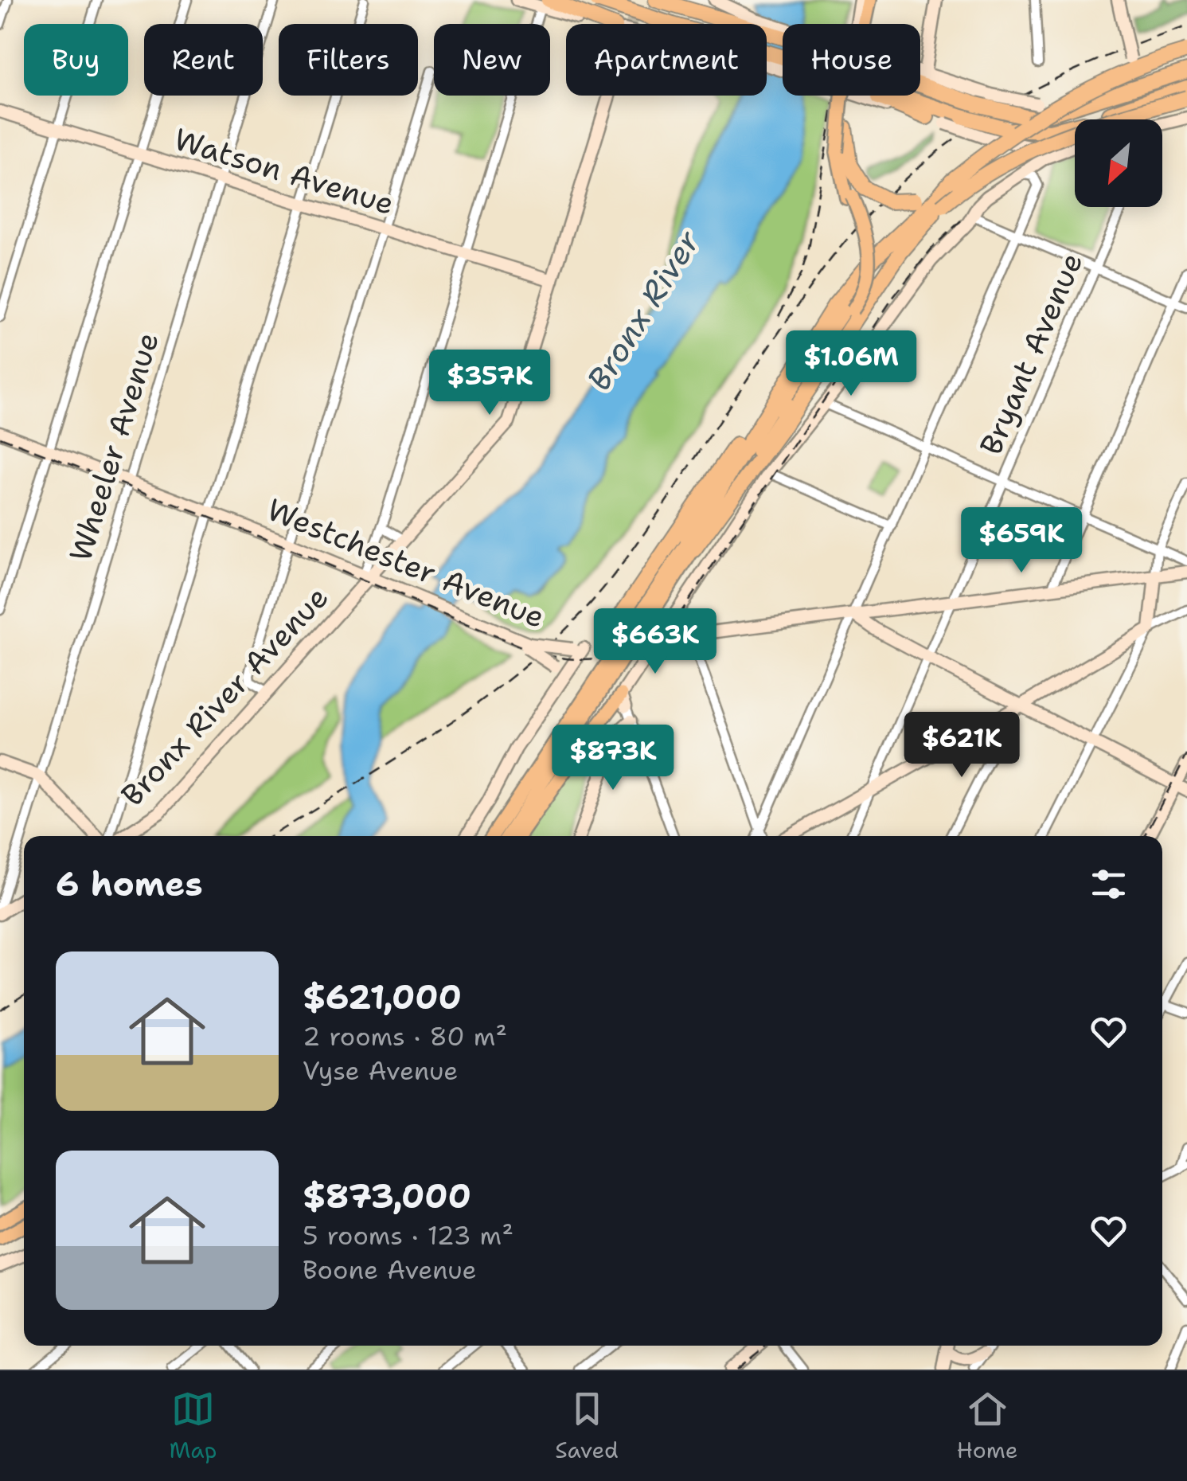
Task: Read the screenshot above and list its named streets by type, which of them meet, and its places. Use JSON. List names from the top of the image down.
{
  "streets": {
    "main road": ["Watson Avenue", "Westchester Avenue", "Bronx River Avenue"],
    "street": ["Bryant Avenue", "Wheeler Avenue"]
  },
  "crossings": [
    ["Watson Avenue", "Wheeler Avenue"],
    ["Watson Avenue", "Bronx River Avenue"],
    ["Bryant Avenue", "Westchester Avenue"],
    ["Wheeler Avenue", "Westchester Avenue"],
    ["Westchester Avenue", "Bronx River Avenue"]
  ],
  "water": ["Bronx River"],
  "north": "bottom left",
  "page": {
    "chip": [
      "Buy",
      "Rent",
      "Filters",
      "New",
      "Apartment",
      "House"
    ],
    "price": [
      "$1.06M",
      "$357K",
      "$659K",
      "$663K",
      "$621K",
      "$873K"
    ],
    "heading": "6 homes",
    "list": [
      {
        "name": "$621,000",
        "note": "2 rooms · 80 m² · Vyse Avenue"
      },
      {
        "name": "$873,000",
        "note": "5 rooms · 123 m² · Boone Avenue"
      }
    ],
    "tabs": ["Map", "Saved", "Home"]
  }
}
